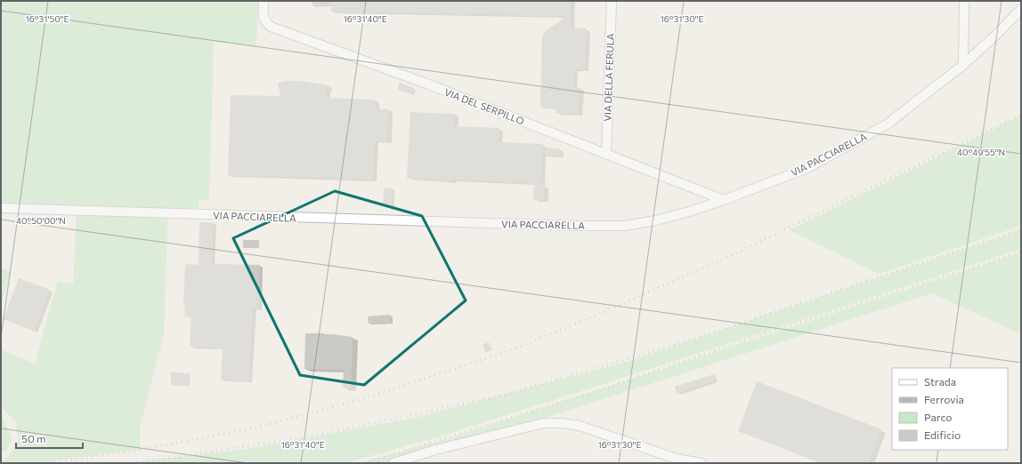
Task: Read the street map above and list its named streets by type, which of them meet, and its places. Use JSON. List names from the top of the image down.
{
  "streets": {
    "street": ["VIA DELLA FERULA", "VIA DEL SERPILLO", "VIA PACCIARELLA"]
  },
  "crossings": [
    ["VIA DELLA FERULA", "VIA DEL SERPILLO"],
    ["VIA DEL SERPILLO", "VIA PACCIARELLA"]
  ],
  "legend": [
    "Strada",
    "Ferrovia",
    "Parco",
    "Edificio"
  ],
  "scale_bar": "50 m",
  "coordinates": [
    "16°31'50\"E",
    "16°31'40\"E",
    "16°31'30\"E",
    "40°49'55\"N",
    "40°50'00\"N"
  ]
}
